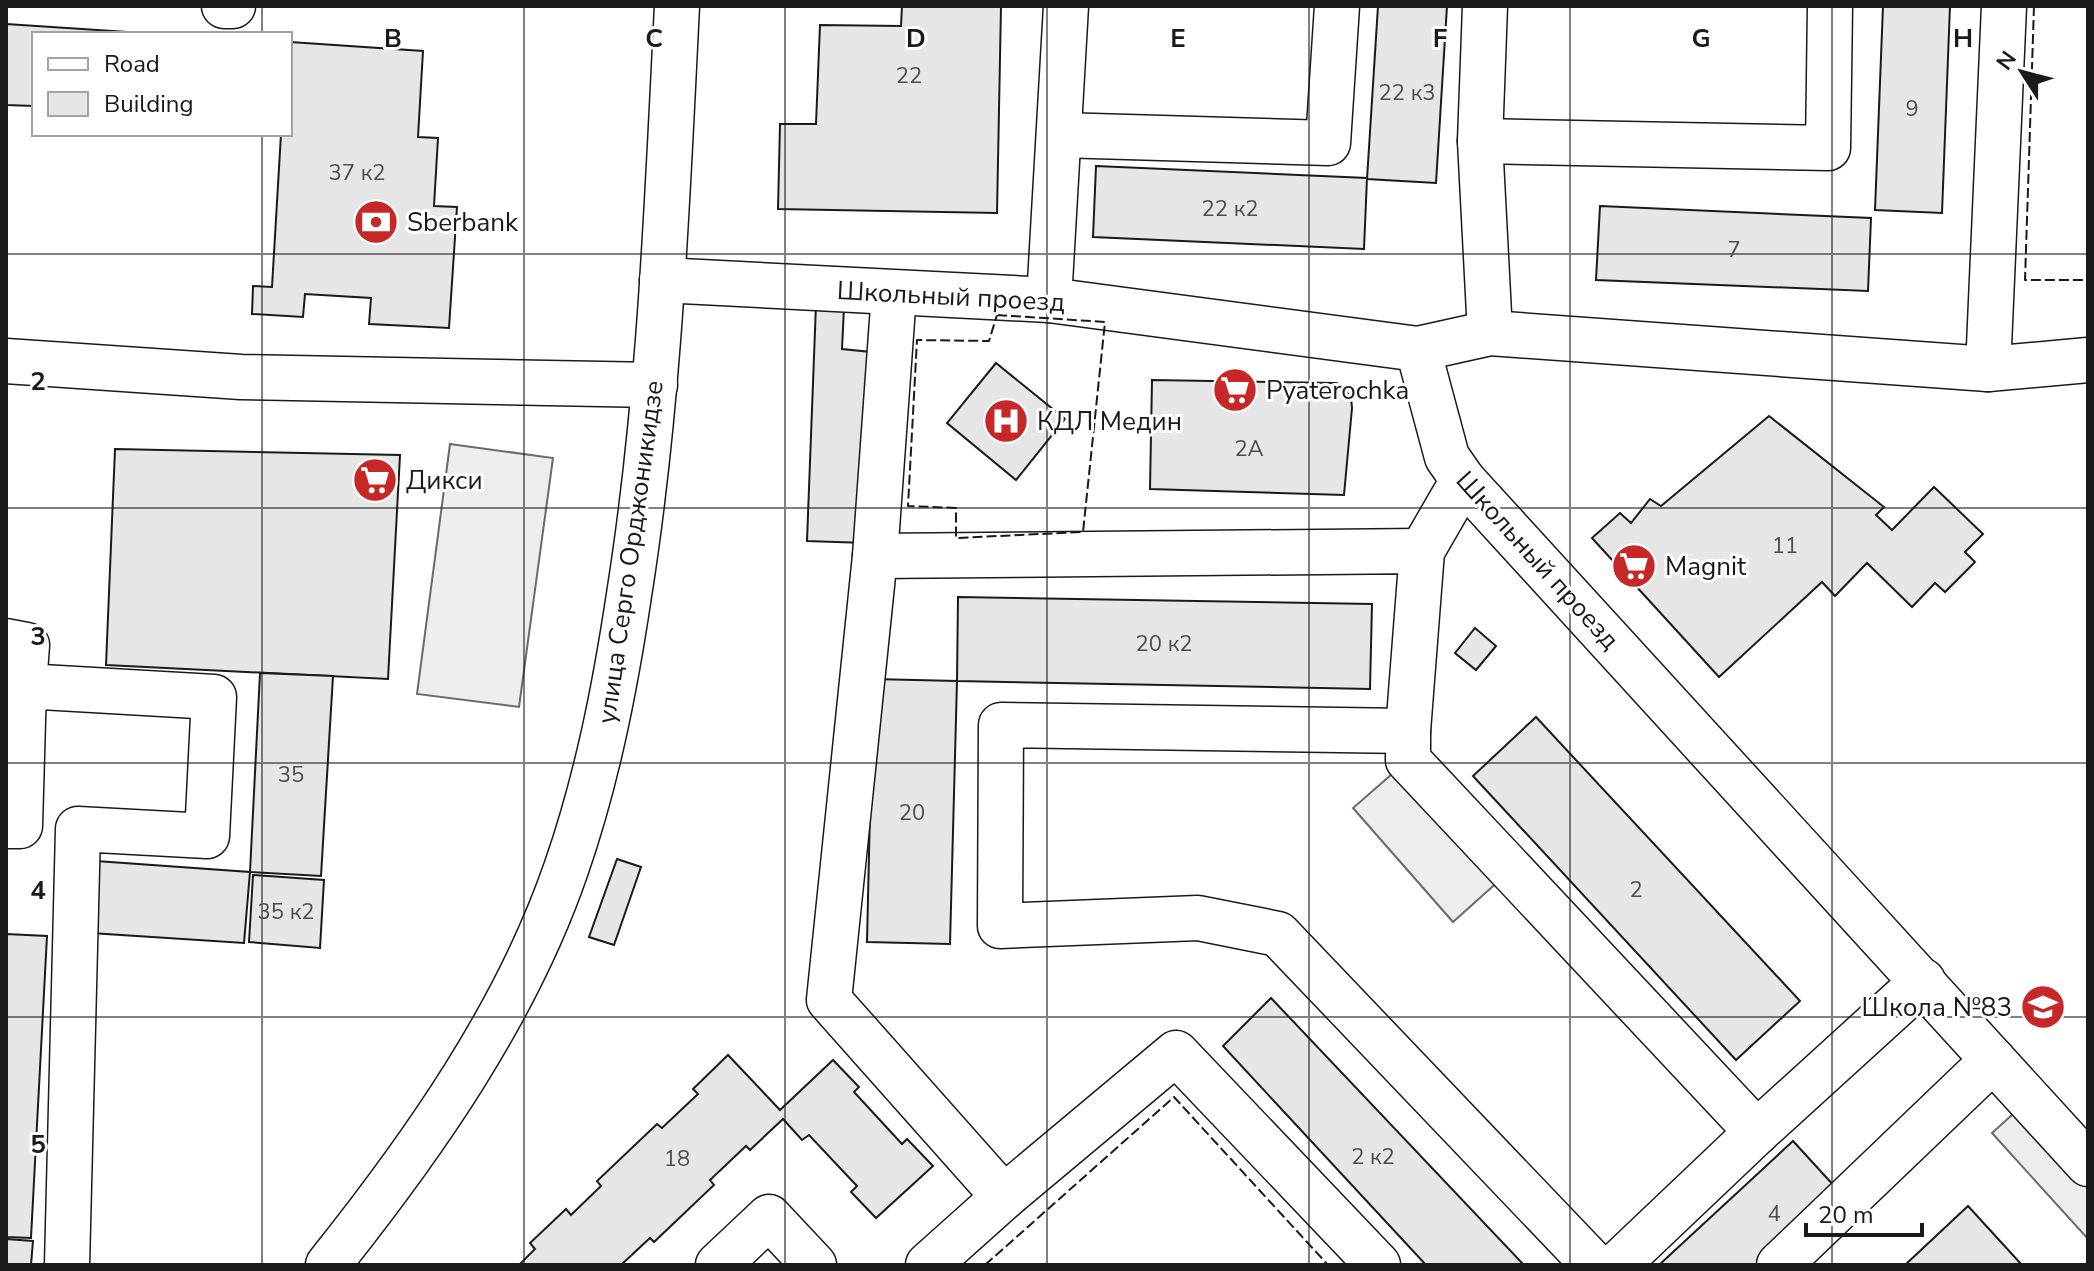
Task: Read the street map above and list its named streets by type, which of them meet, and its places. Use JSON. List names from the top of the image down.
{
  "streets": {
    "street": ["Школьный проезд", "улица Серго Орджоникидзе"]
  },
  "crossings": [
    ["Школьный проезд", "улица Серго Орджоникидзе"]
  ],
  "places": {
    "bank": ["Sberbank"],
    "supermarket": ["Pyaterochka", "Дикси", "Magnit"],
    "hospital": ["КДЛ Медин"],
    "school or university": ["Школа №83"]
  },
  "house_numbers": [
    "22",
    "22 к3",
    "9",
    "37 к2",
    "22 к2",
    "7",
    "2А",
    "11",
    "20 к2",
    "35",
    "20",
    "2",
    "35 к2",
    "2 к2",
    "18",
    "4"
  ],
  "legend": ["Road", "Building"],
  "scale_bar": "20 m",
  "north": "top left",
  "grid": {
    "columns": [
      "B",
      "C",
      "D",
      "E",
      "F",
      "G",
      "H"
    ],
    "rows": [
      "2",
      "3",
      "4",
      "5"
    ]
  }
}
